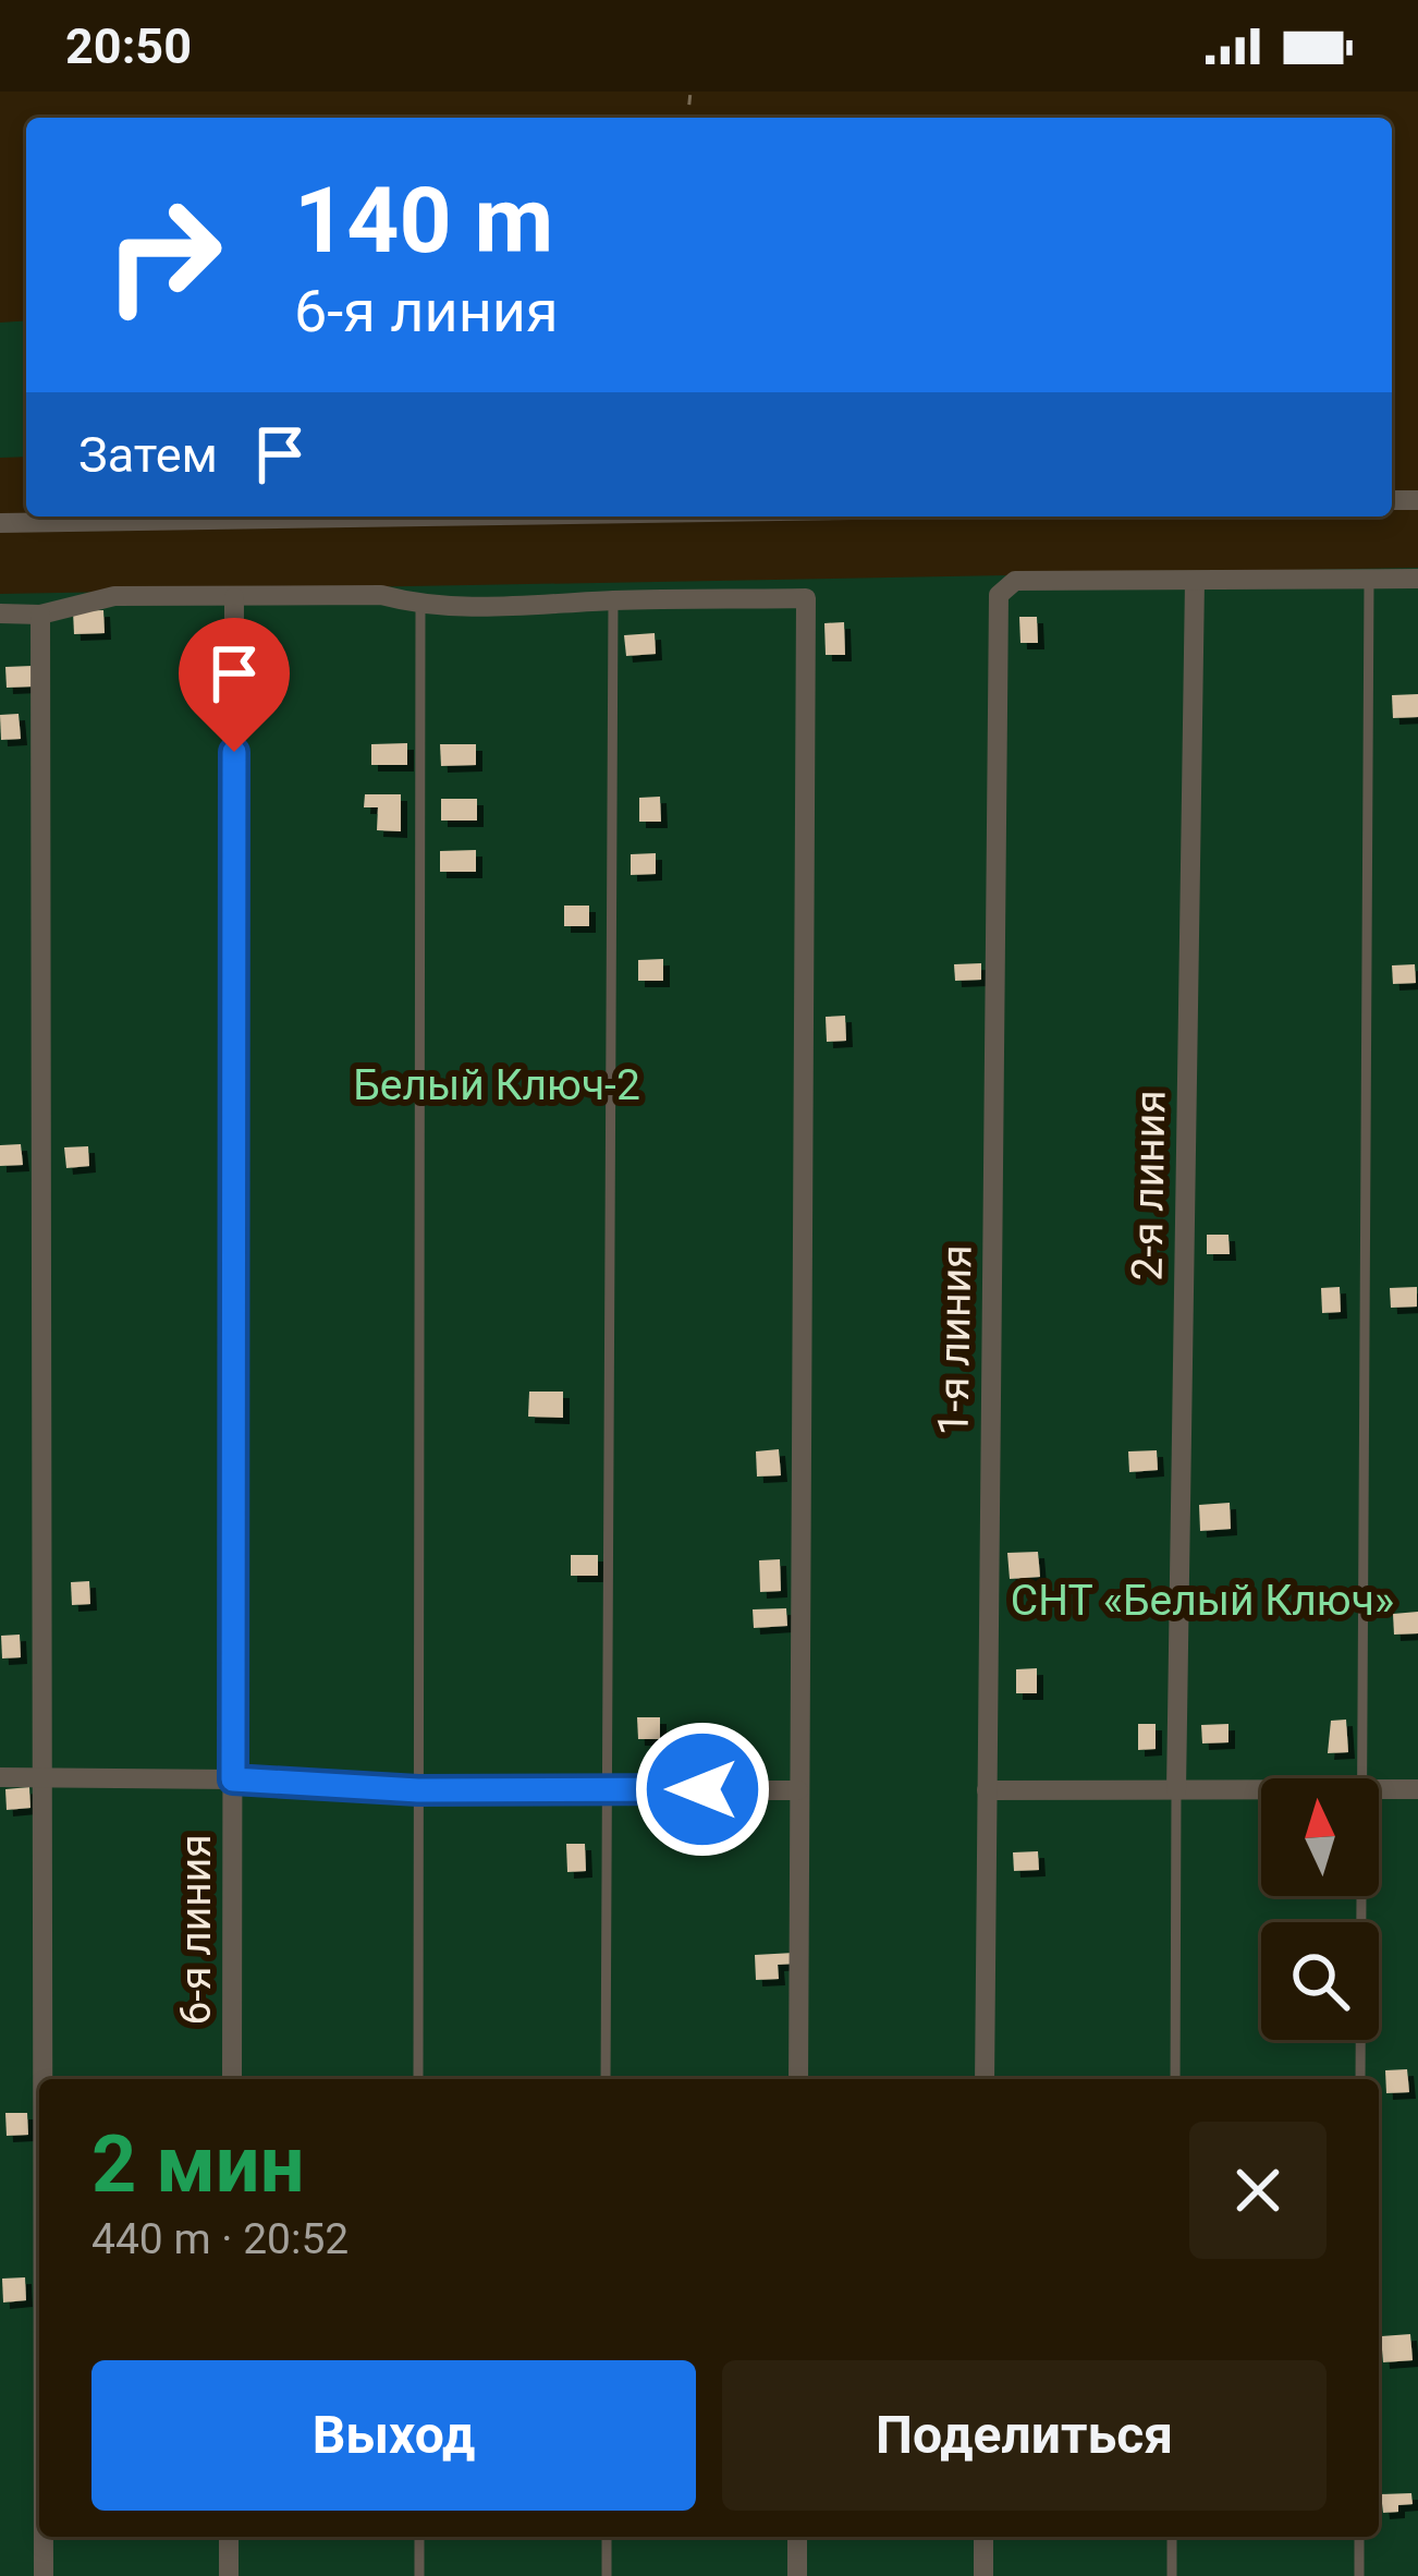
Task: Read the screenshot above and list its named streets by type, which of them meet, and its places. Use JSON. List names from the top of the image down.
{
  "streets": {
    "street": ["2-я линия", "1-я линия", "6-я линия"]
  },
  "crossings": [
    ["2-я линия", "1-я линия"]
  ],
  "parks": ["Белый Ключ-2", "СНТ «Белый Ключ»"],
  "north": "top",
  "page": {
    "status": "20:50",
    "turn": ["140 m", "6-я линия"],
    "then": "Затем",
    "heading": ["2 мин", "440 m · 20:52"],
    "buttons": ["Выход", "Поделиться"]
  }
}
